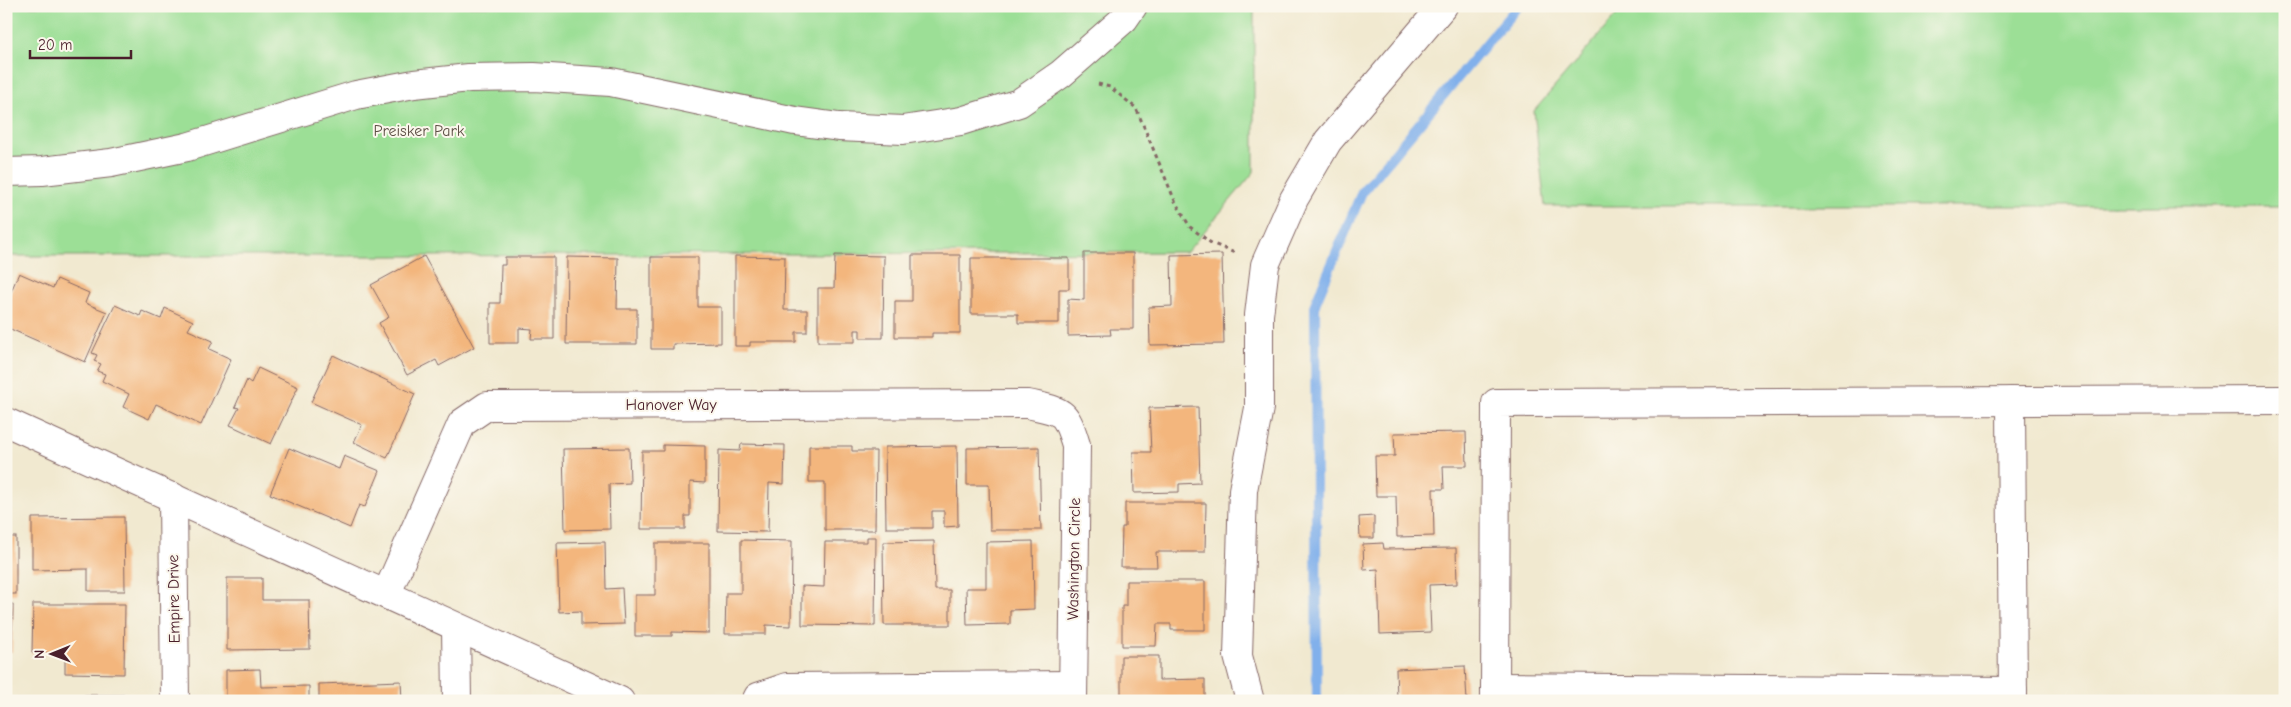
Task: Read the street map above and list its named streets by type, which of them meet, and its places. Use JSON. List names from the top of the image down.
{
  "streets": {
    "street": ["Hanover Way", "Washington Circle", "Empire Drive"]
  },
  "crossings": [
    ["Hanover Way", "Washington Circle"]
  ],
  "parks": ["Preisker Park"],
  "scale_bar": "20 m",
  "north": "left"
}
